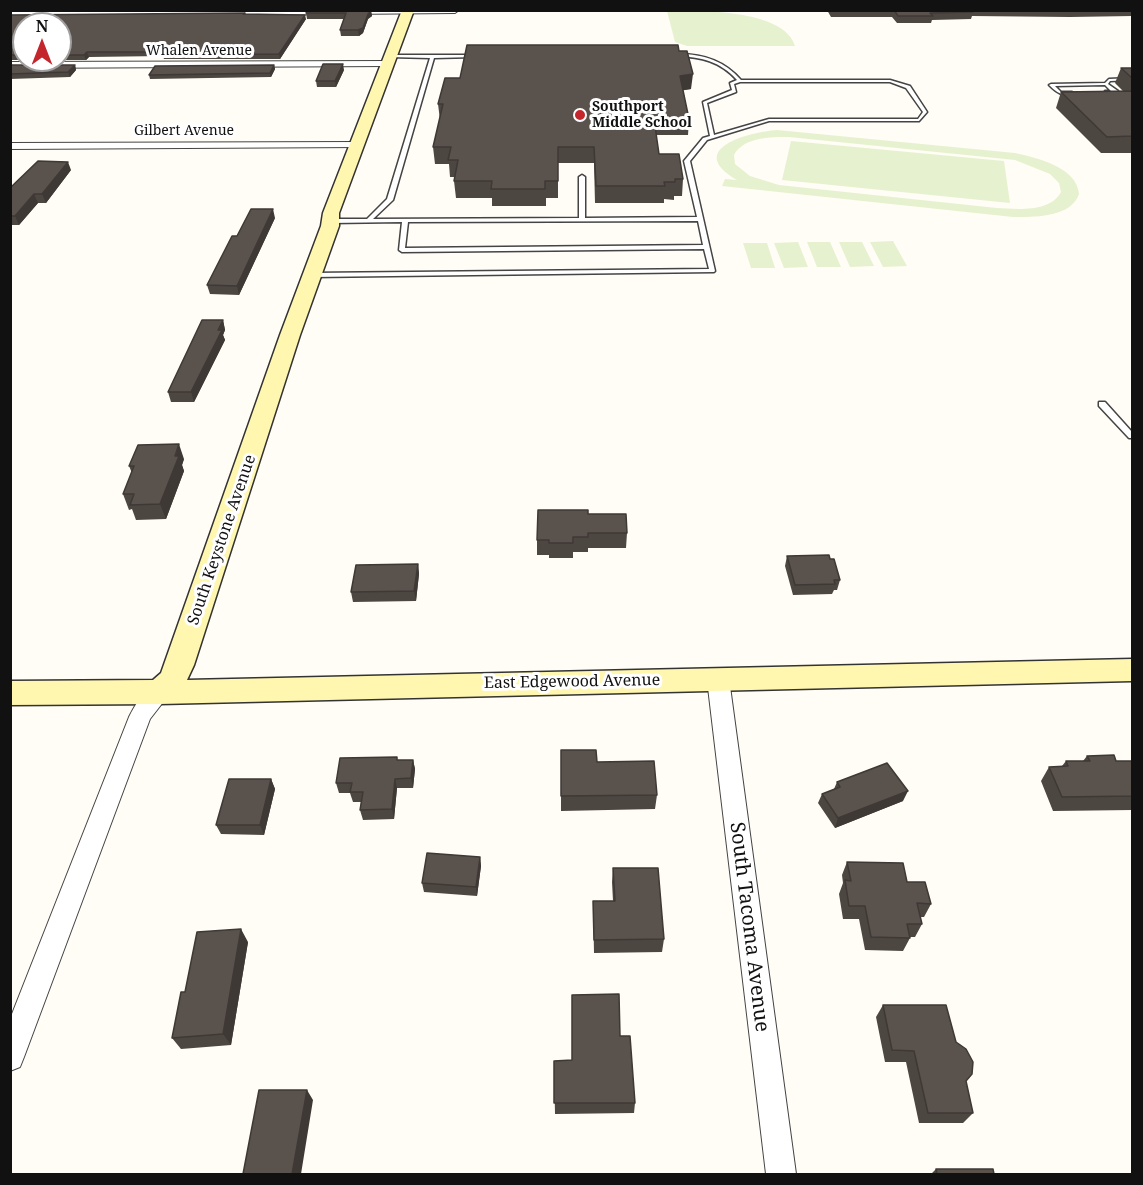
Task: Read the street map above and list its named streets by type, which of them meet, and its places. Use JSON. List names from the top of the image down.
{
  "streets": {
    "main road": ["South Keystone Avenue", "East Edgewood Avenue"],
    "street": ["Whalen Avenue", "Gilbert Avenue", "South Tacoma Avenue"]
  },
  "crossings": [
    ["Whalen Avenue", "South Keystone Avenue"],
    ["Gilbert Avenue", "South Keystone Avenue"],
    ["South Keystone Avenue", "East Edgewood Avenue"],
    ["East Edgewood Avenue", "South Tacoma Avenue"]
  ],
  "places": ["Southport Middle School"],
  "north": "top"
}
